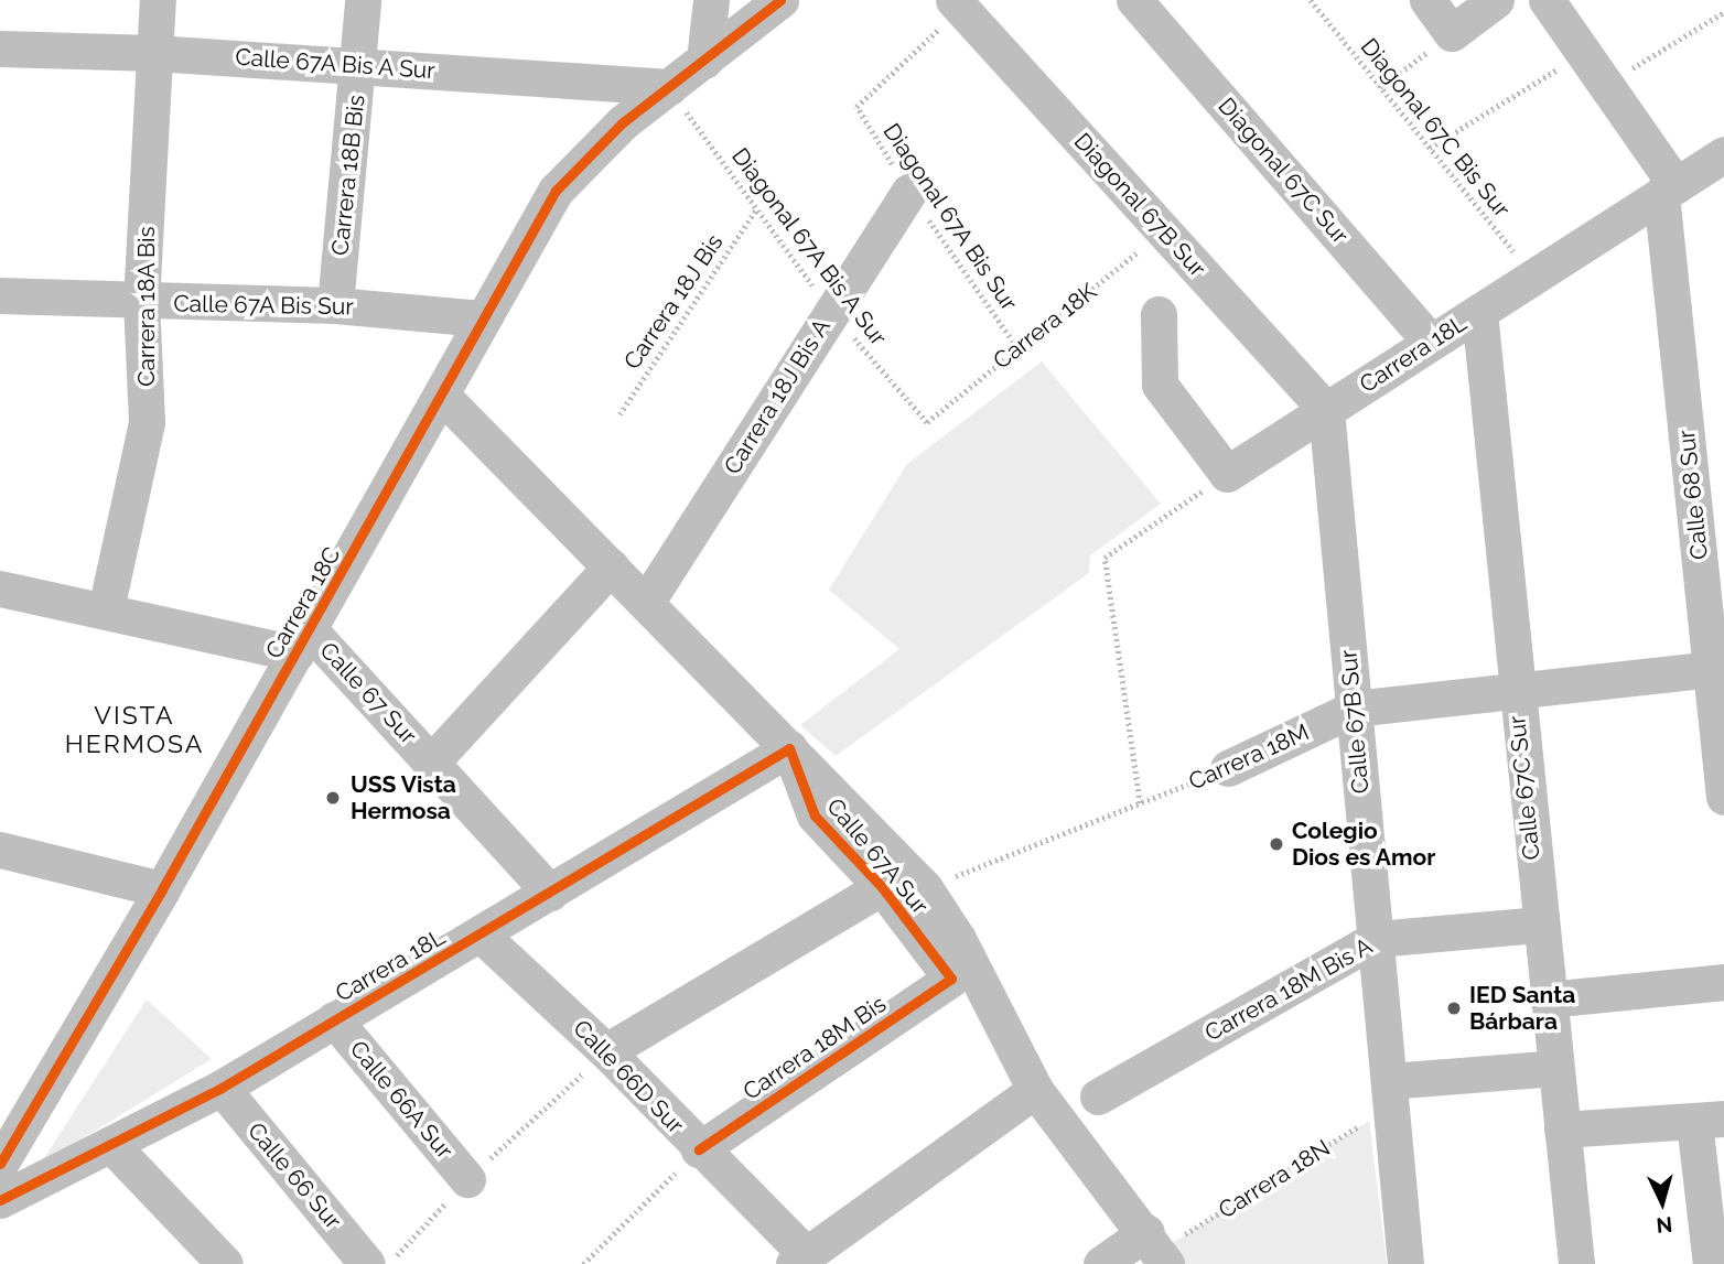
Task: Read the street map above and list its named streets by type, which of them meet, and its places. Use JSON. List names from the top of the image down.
{
  "streets": {
    "street": [
      "Calle 67A Bis A Sur",
      "Diagonal 67C Sur",
      "Carrera 18B Bis",
      "Diagonal 67B Sur",
      "Calle 67A Bis Sur",
      "Carrera 18A Bis",
      "Carrera 18L",
      "Carrera 18J Bis A",
      "Calle 68 Sur",
      "Carrera 18C",
      "Calle 67 Sur",
      "Calle 67B Sur",
      "Carrera 18M",
      "Calle 67C Sur",
      "Calle 67A Sur",
      "Carrera 18M Bis A",
      "Carrera 18M Bis",
      "Calle 66D Sur",
      "Calle 66A Sur",
      "Calle 66 Sur"
    ],
    "path": [
      "Diagonal 67C Bis Sur",
      "Diagonal 67A Bis Sur",
      "Diagonal 67A Bis A Sur",
      "Carrera 18J Bis",
      "Carrera 18K",
      "Carrera 18N"
    ]
  },
  "crossings": [
    ["Calle 67A Bis A Sur", "Carrera 18B Bis"],
    ["Calle 67A Bis A Sur", "Diagonal 67A Bis A Sur"],
    ["Calle 67A Bis A Sur", "Carrera 18A Bis"],
    ["Calle 67A Bis A Sur", "Carrera 18C"],
    ["Diagonal 67C Bis Sur", "Carrera 18L"],
    ["Diagonal 67C Sur", "Carrera 18L"],
    ["Carrera 18B Bis", "Calle 67A Bis Sur"],
    ["Diagonal 67B Sur", "Diagonal 67A Bis Sur"],
    ["Diagonal 67B Sur", "Carrera 18K"],
    ["Diagonal 67B Sur", "Carrera 18L"],
    ["Diagonal 67B Sur", "Calle 67B Sur"],
    ["Diagonal 67A Bis Sur", "Carrera 18K"],
    ["Diagonal 67A Bis Sur", "Carrera 18J Bis A"],
    ["Diagonal 67A Bis A Sur", "Carrera 18J Bis"],
    ["Diagonal 67A Bis A Sur", "Carrera 18K"],
    ["Diagonal 67A Bis A Sur", "Carrera 18J Bis A"],
    ["Diagonal 67A Bis A Sur", "Carrera 18C"],
    ["Calle 67A Bis Sur", "Carrera 18A Bis"],
    ["Calle 67A Bis Sur", "Carrera 18C"],
    ["Carrera 18A Bis", "Calle 67 Sur"],
    ["Carrera 18L", "Calle 68 Sur"],
    ["Carrera 18L", "Calle 67 Sur"],
    ["Carrera 18L", "Calle 67B Sur"],
    ["Carrera 18L", "Calle 67C Sur"],
    ["Carrera 18L", "Calle 67A Sur"],
    ["Carrera 18L", "Calle 66D Sur"],
    ["Carrera 18L", "Calle 66A Sur"],
    ["Carrera 18L", "Calle 66 Sur"],
    ["Carrera 18J Bis A", "Calle 67A Sur"],
    ["Calle 68 Sur", "Carrera 18M"],
    ["Carrera 18C", "Calle 67 Sur"],
    ["Carrera 18C", "Calle 67A Sur"],
    ["Calle 67B Sur", "Carrera 18M"],
    ["Calle 67B Sur", "Carrera 18M Bis A"],
    ["Calle 67B Sur", "Carrera 18N"],
    ["Carrera 18M", "Calle 67C Sur"],
    ["Carrera 18M", "Calle 67A Sur"],
    ["Calle 67C Sur", "Carrera 18M Bis A"],
    ["Calle 67A Sur", "Carrera 18M Bis"],
    ["Calle 67A Sur", "Carrera 18N"],
    ["Carrera 18M Bis", "Calle 66D Sur"]
  ],
  "districts": ["VISTA HERMOSA"],
  "places": ["USS Vista Hermosa", "Colegio Dios es Amor", "IED Santa Bárbara"],
  "north": "bottom"
}
